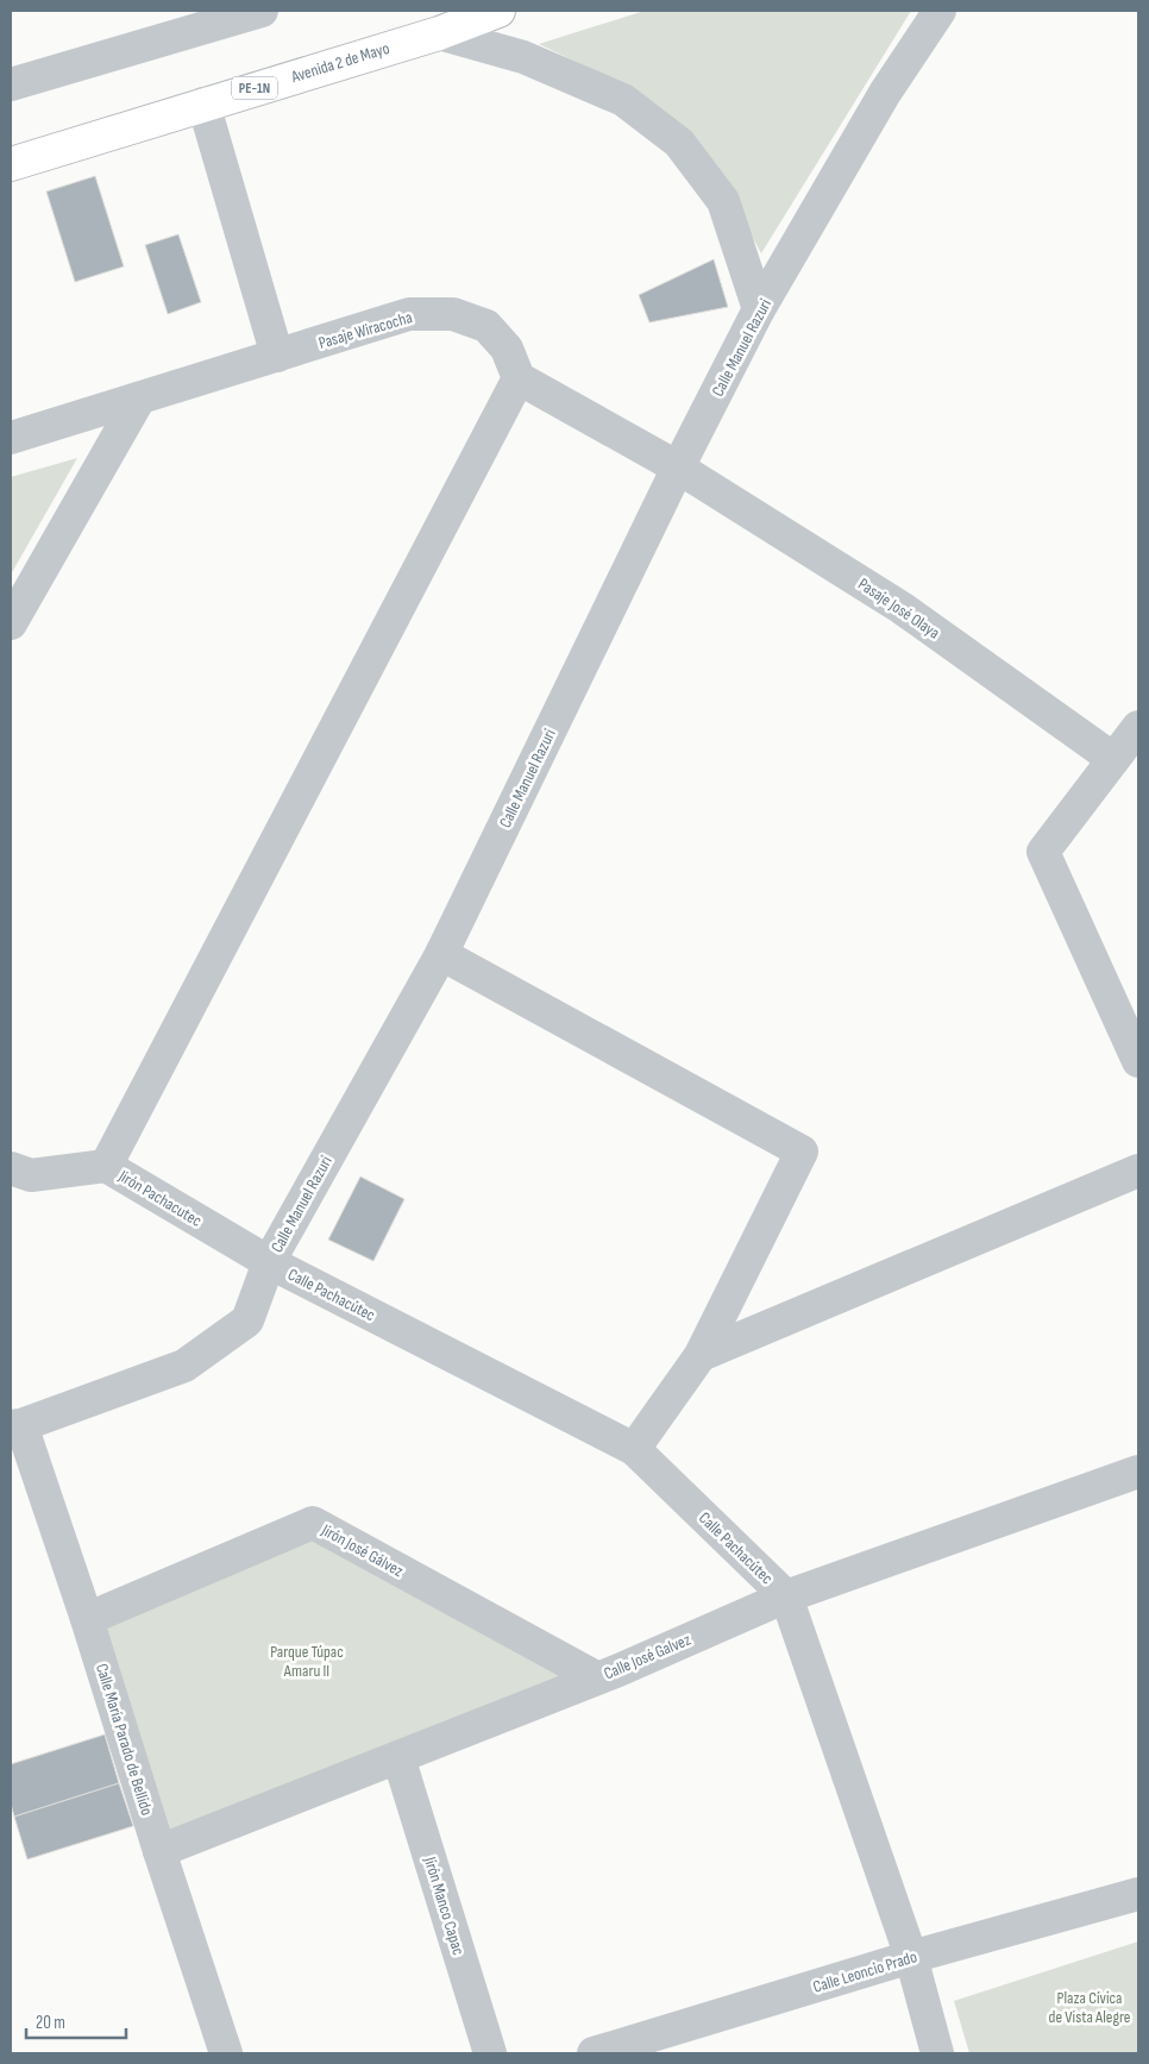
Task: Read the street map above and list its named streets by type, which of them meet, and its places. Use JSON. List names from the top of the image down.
{
  "streets": {
    "highway": ["Avenida 2 de Mayo", "PE-1N"],
    "street": [
      "Pasaje Wiracocha",
      "Calle Manuel Razuri",
      "Pasaje José Olaya",
      "Jirón Pachacutec",
      "Calle Pachacútec",
      "Jirón José Gálvez",
      "Calle José Galvez",
      "Calle María Parado de Bellido",
      "Jirón Manco Capac",
      "Calle Leoncio Prado"
    ]
  },
  "crossings": [
    ["Calle Manuel Razuri", "Pasaje José Olaya"],
    ["Calle Manuel Razuri", "Jirón Pachacutec"],
    ["Calle Manuel Razuri", "Calle Pachacútec"],
    ["Calle Manuel Razuri", "Calle María Parado de Bellido"],
    ["Jirón Pachacutec", "Calle Pachacútec"],
    ["Calle Pachacútec", "Calle José Galvez"],
    ["Calle Pachacútec", "Calle Leoncio Prado"],
    ["Jirón José Gálvez", "Calle José Galvez"],
    ["Jirón José Gálvez", "Calle María Parado de Bellido"],
    ["Calle José Galvez", "Calle María Parado de Bellido"],
    ["Calle José Galvez", "Jirón Manco Capac"]
  ],
  "parks": ["Parque Túpac Amaru II", "Plaza Cívica de Vista Alegre"],
  "scale_bar": "20 m"
}
